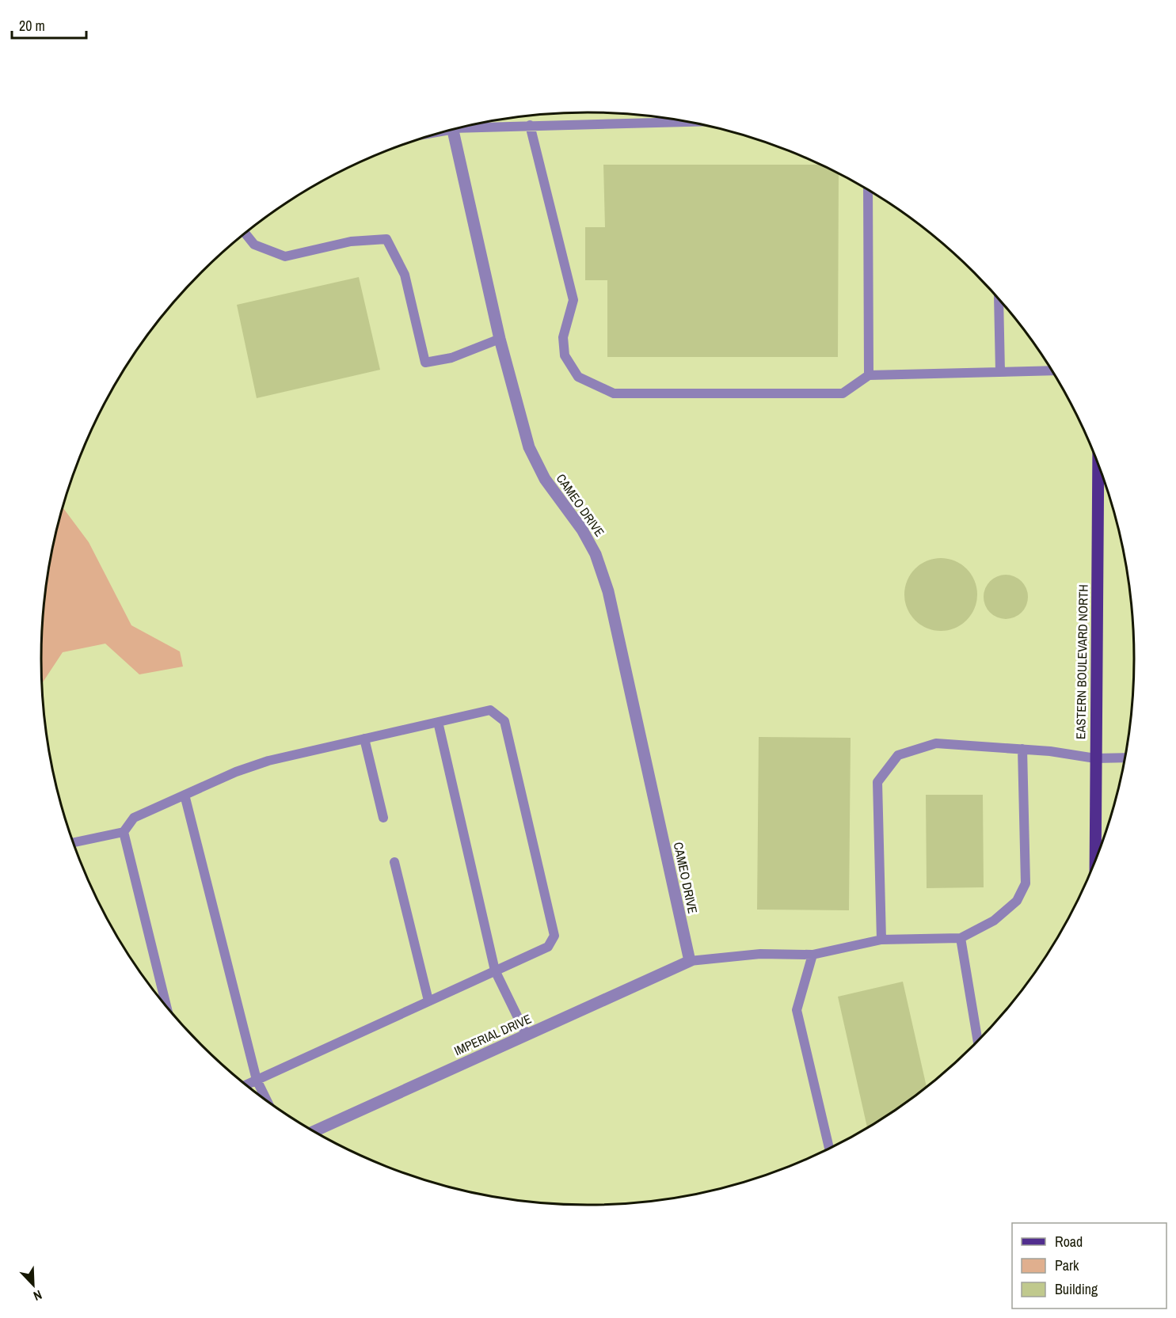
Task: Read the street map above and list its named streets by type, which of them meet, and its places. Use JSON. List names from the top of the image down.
{
  "streets": {
    "main road": ["EASTERN BOULEVARD NORTH"],
    "street": ["CAMEO DRIVE", "IMPERIAL DRIVE"]
  },
  "crossings": [
    ["CAMEO DRIVE", "IMPERIAL DRIVE"]
  ],
  "legend": ["Road", "Park", "Building"],
  "scale_bar": "20 m",
  "north": "bottom right"
}
